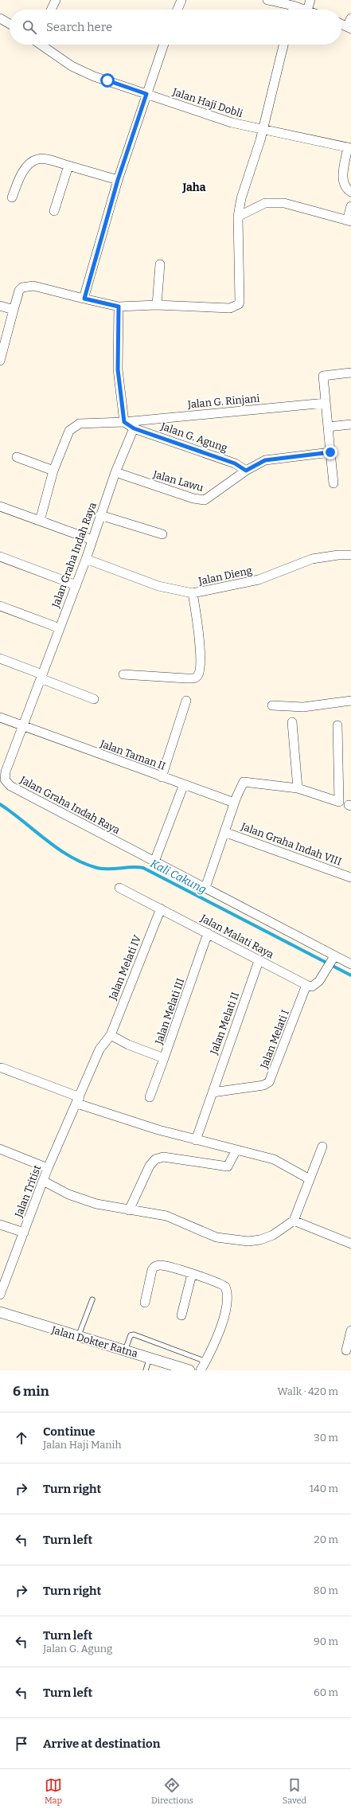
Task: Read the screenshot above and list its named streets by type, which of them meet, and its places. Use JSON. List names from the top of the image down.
{
  "streets": {
    "street": [
      "Jalan Haji Dobli",
      "Jalan G. Rinjani",
      "Jalan G. Agung",
      "Jalan Lawu",
      "Jalan Graha Indah Raya",
      "Jalan Dieng",
      "Jalan Taman II",
      "Jalan Graha Indah VIII",
      "Jalan Malati Raya",
      "Jalan Melati IV",
      "Jalan Melati III",
      "Jalan Melati II",
      "Jalan Melati I",
      "Jalan Tritist",
      "Jalan Dokter Ratna"
    ]
  },
  "crossings": [
    ["Jalan G. Agung", "Jalan Lawu"],
    ["Jalan G. Agung", "Jalan Graha Indah Raya"],
    ["Jalan Lawu", "Jalan Graha Indah Raya"],
    ["Jalan Graha Indah Raya", "Jalan Dieng"],
    ["Jalan Graha Indah Raya", "Jalan Taman II"],
    ["Jalan Malati Raya", "Jalan Melati IV"],
    ["Jalan Malati Raya", "Jalan Melati III"],
    ["Jalan Malati Raya", "Jalan Melati II"],
    ["Jalan Malati Raya", "Jalan Melati I"],
    ["Jalan Melati IV", "Jalan Melati III"],
    ["Jalan Melati IV", "Jalan Tritist"],
    ["Jalan Melati II", "Jalan Melati I"]
  ],
  "districts": ["Jaha"],
  "water": ["Kali Cakung"],
  "page": {
    "search": "Search here",
    "heading": ["6 min", "Walk · 420 m"],
    "list": [
      ["Continue", "Jalan Haji Manih", "30 m"],
      ["Turn right", "140 m"],
      ["Turn left", "20 m"],
      ["Turn right", "80 m"],
      ["Turn left", "Jalan G. Agung", "90 m"],
      ["Turn left", "60 m"],
      "Arrive at destination"
    ],
    "nav": ["Map", "Directions", "Saved"]
  }
}
